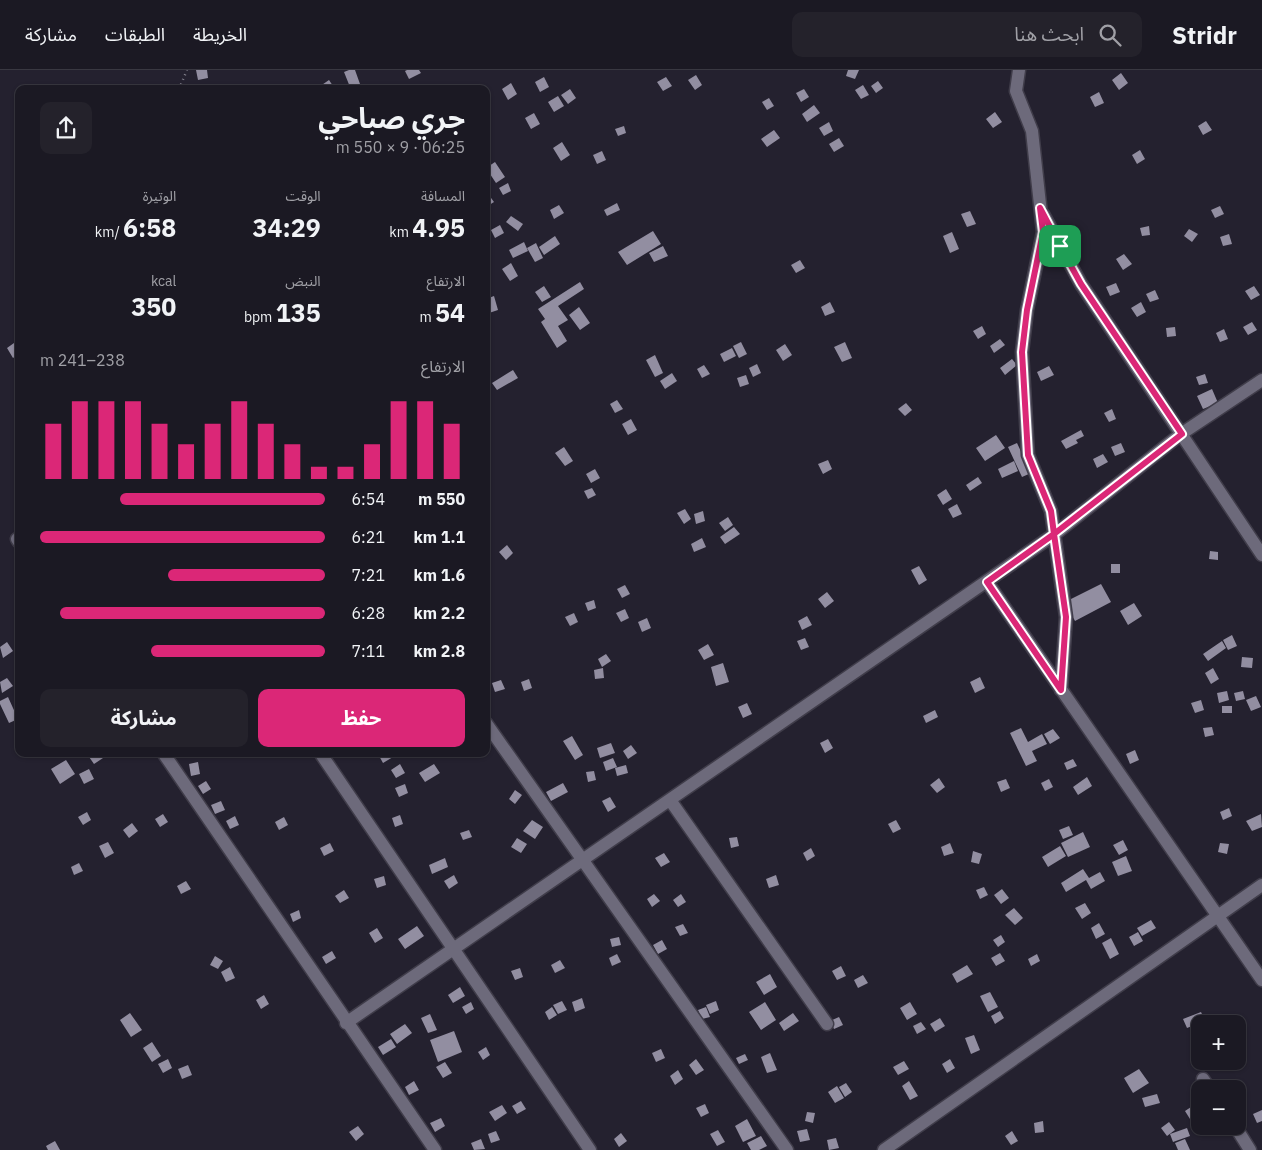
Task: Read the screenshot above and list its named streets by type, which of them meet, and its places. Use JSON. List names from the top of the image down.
{
  "page": {
    "header": "Stridr",
    "search": "ابحث هنا",
    "nav": ["الخريطة", "الطبقات", "مشاركة"],
    "heading": ["جري صباحي", "06:25 · 9 × 550 m"],
    "stats": [
      ["المسافة", "4.95 km"],
      ["الوقت", "34:29"],
      ["الوتيرة", "6:58 /km"],
      ["الارتفاع", "54 m"],
      ["النبض", "135 bpm"],
      ["kcal", "350"]
    ],
    "chart": ["الارتفاع", "238–241 m"],
    "list": [
      {
        "name": "550 m",
        "note": "6:54"
      },
      {
        "name": "1.1 km",
        "note": "6:21"
      },
      {
        "name": "1.6 km",
        "note": "7:21"
      },
      {
        "name": "2.2 km",
        "note": "6:28"
      },
      {
        "name": "2.8 km",
        "note": "7:11"
      }
    ],
    "buttons": ["حفظ", "مشاركة"],
    "map_buttons": ["+", "−"]
  }
}
